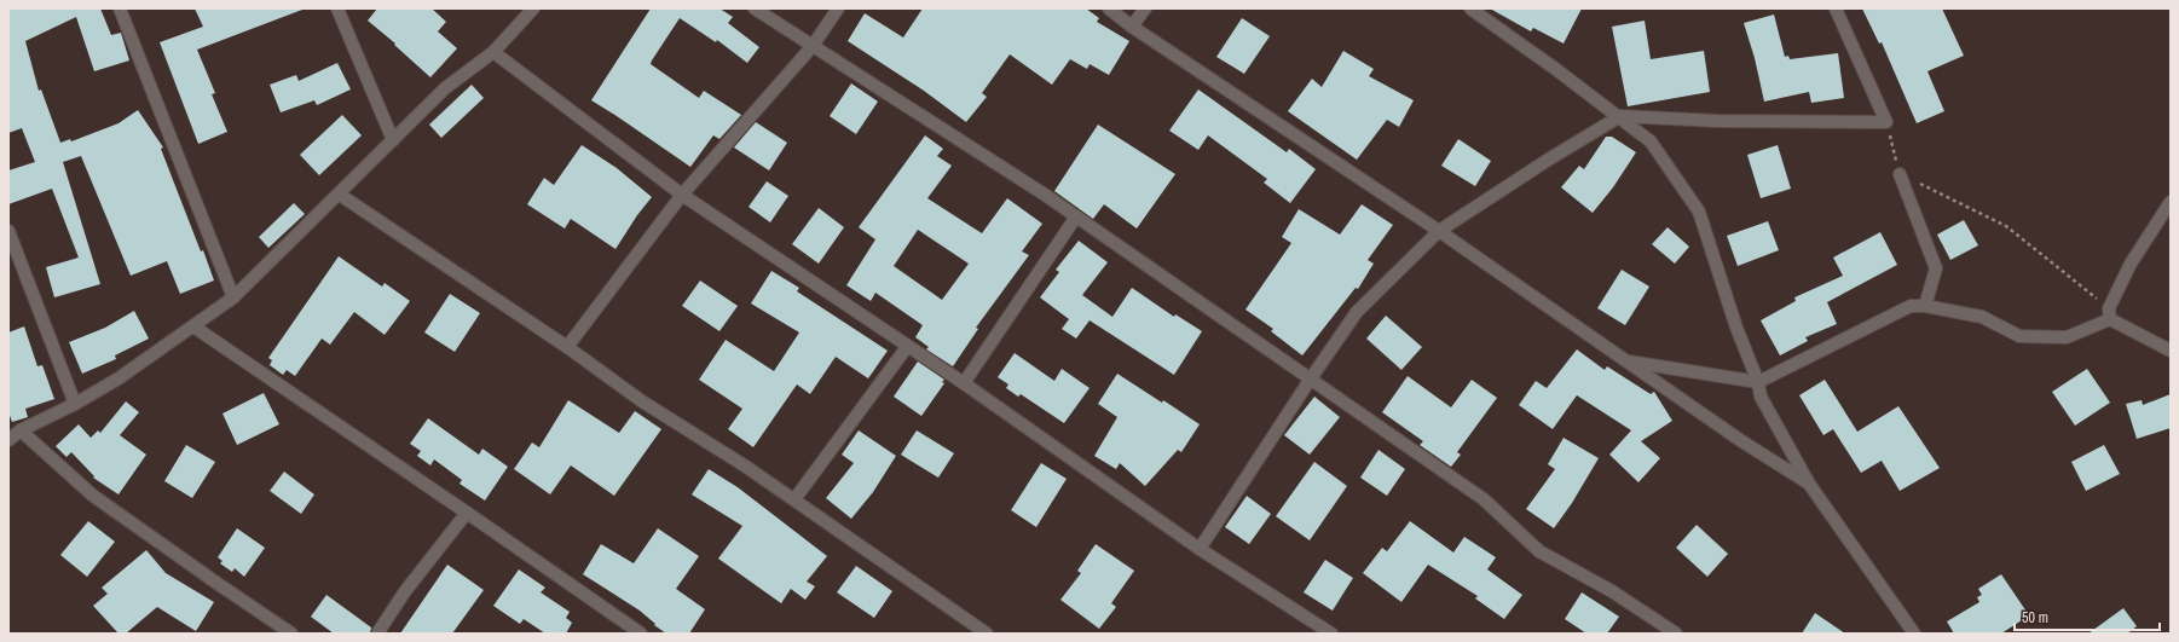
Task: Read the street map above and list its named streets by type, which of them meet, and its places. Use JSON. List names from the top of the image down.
{
  "scale_bar": "50 m"
}
